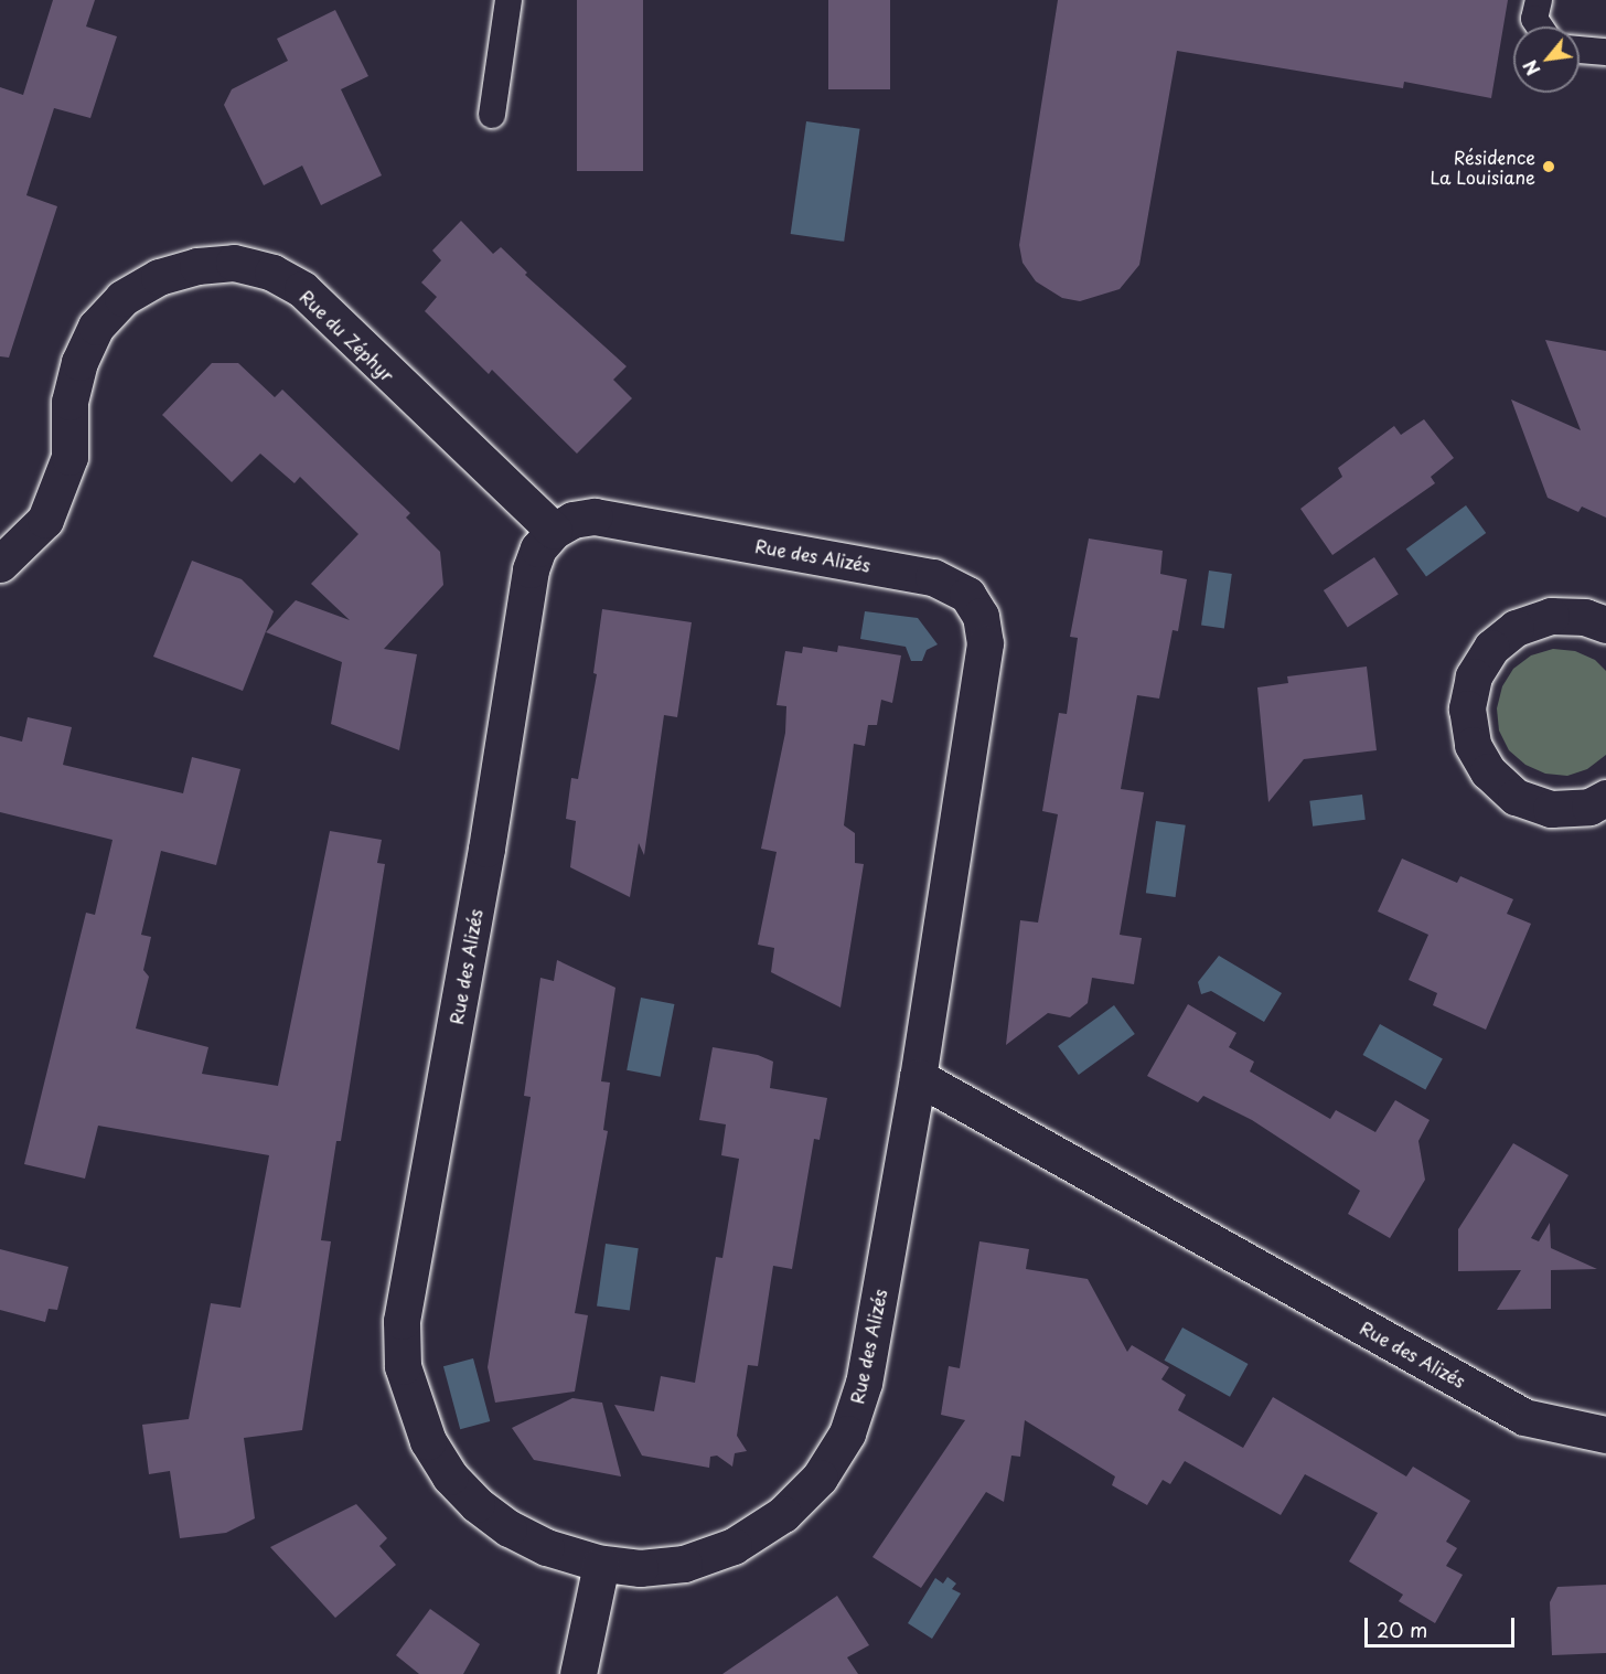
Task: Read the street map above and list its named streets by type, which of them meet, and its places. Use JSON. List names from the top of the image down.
{
  "streets": {
    "street": ["Rue du Zéphyr", "Rue des Alizés"]
  },
  "crossings": [
    ["Rue du Zéphyr", "Rue des Alizés"]
  ],
  "places": ["Résidence La Louisiane"],
  "scale_bar": "20 m",
  "north": "bottom left"
}
